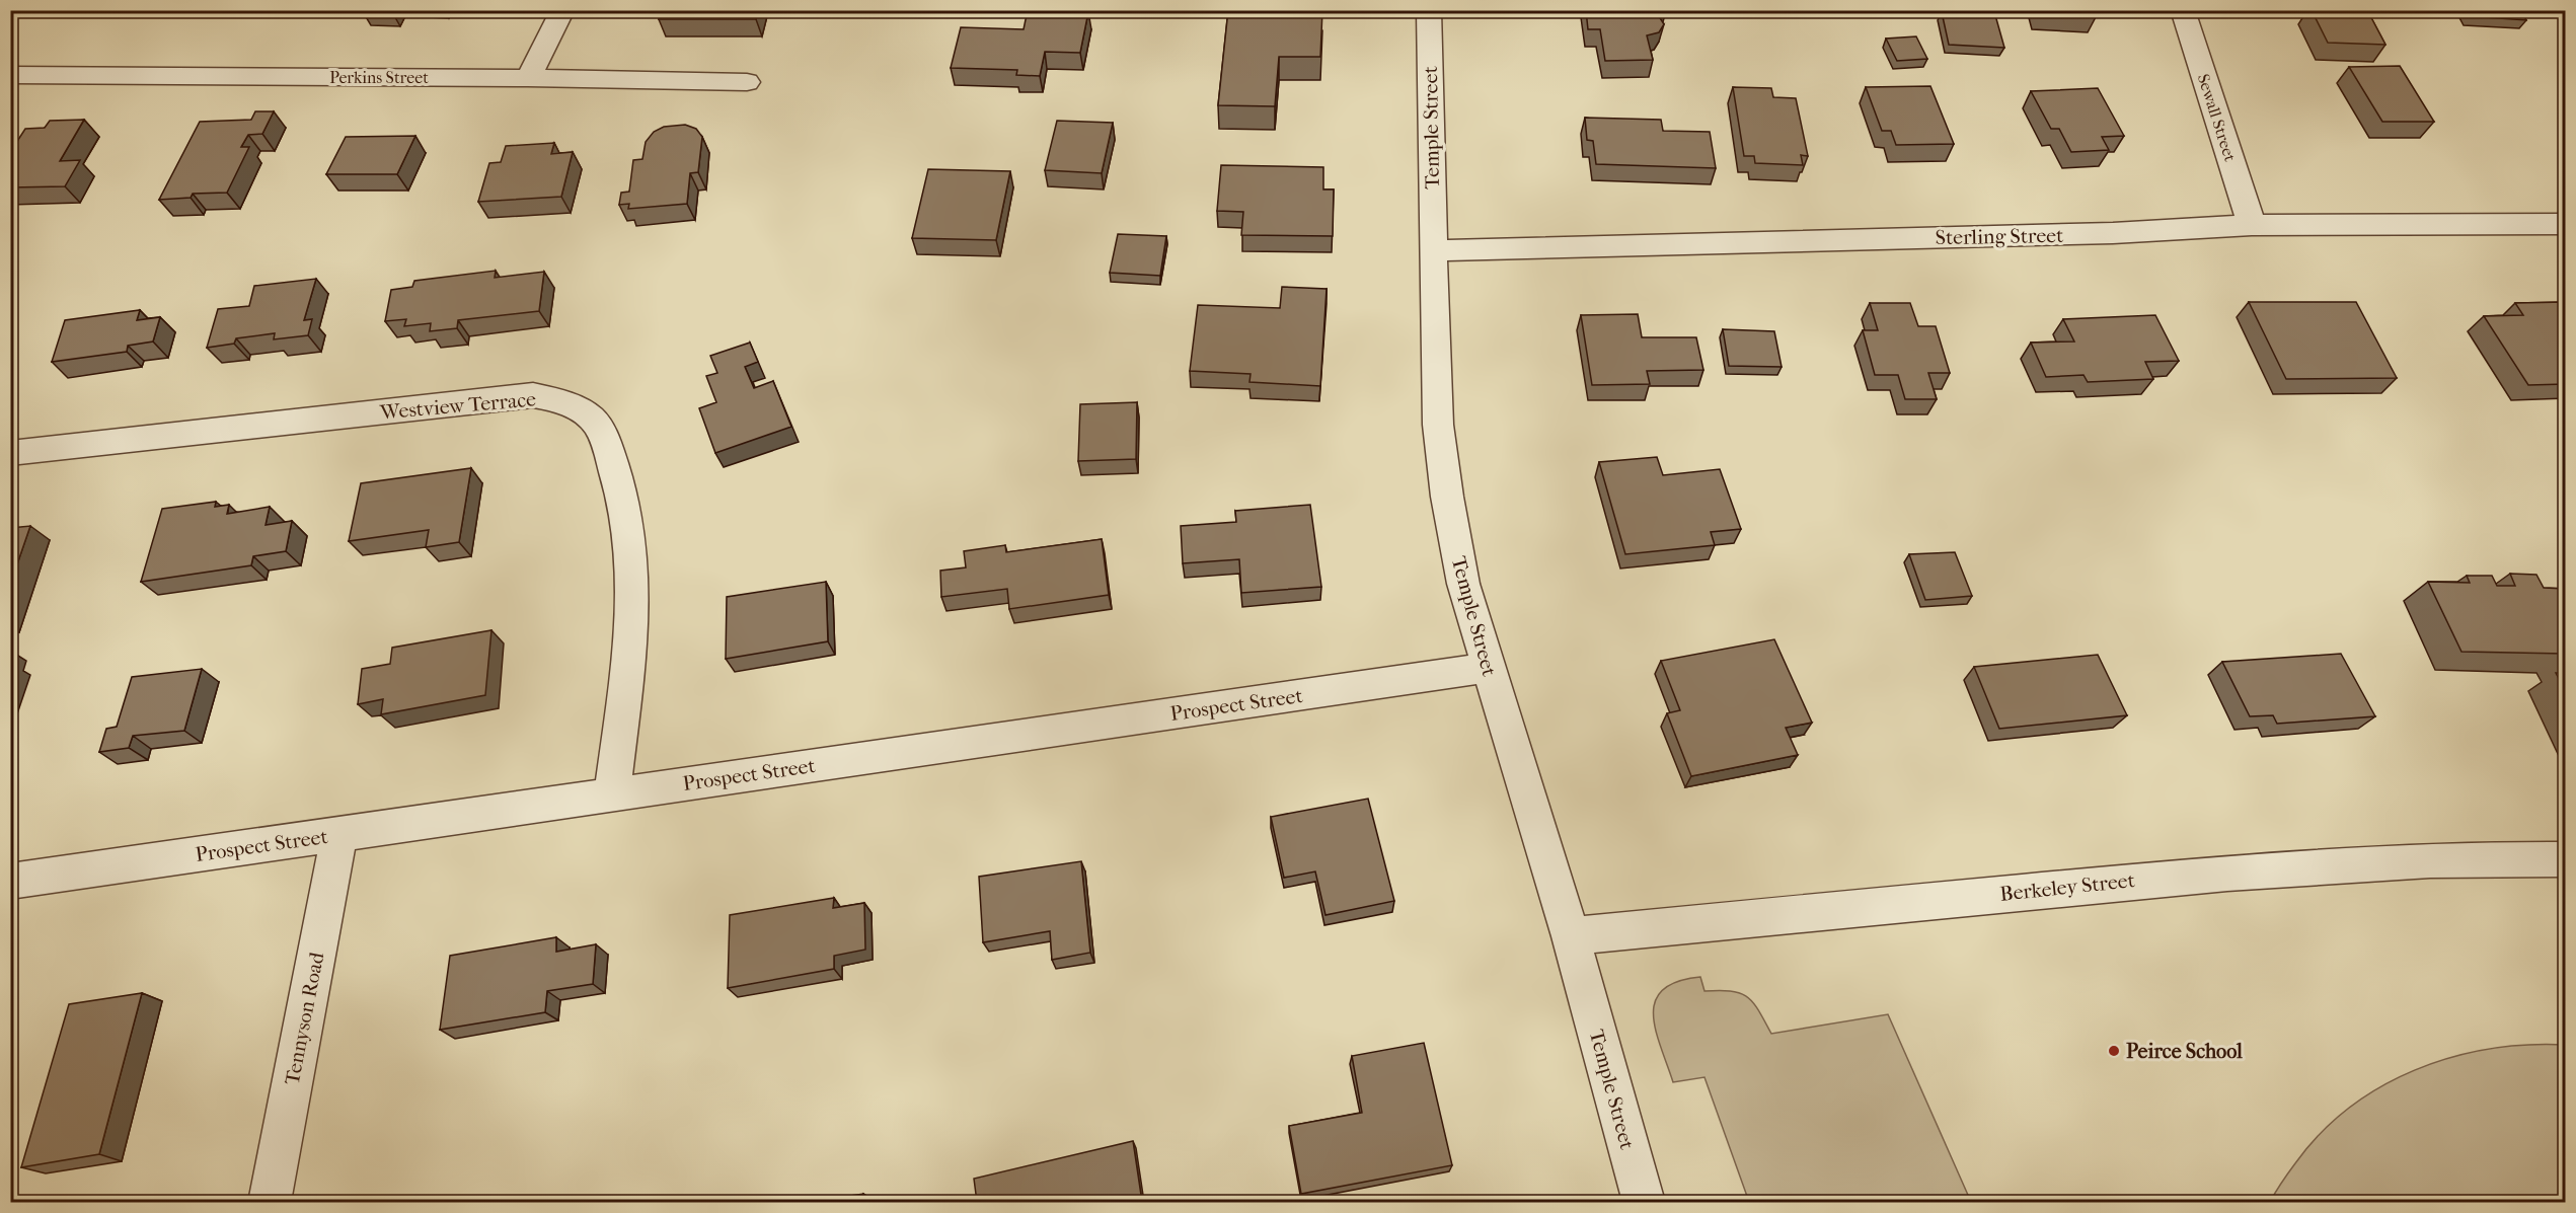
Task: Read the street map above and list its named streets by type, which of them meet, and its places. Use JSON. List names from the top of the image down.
{
  "streets": {
    "street": [
      "Perkins Street",
      "Sewall Street",
      "Temple Street",
      "Sterling Street",
      "Westview Terrace",
      "Prospect Street",
      "Berkeley Street",
      "Tennyson Road"
    ]
  },
  "crossings": [
    ["Sewall Street", "Sterling Street"],
    ["Temple Street", "Sterling Street"],
    ["Temple Street", "Prospect Street"],
    ["Temple Street", "Berkeley Street"],
    ["Westview Terrace", "Prospect Street"],
    ["Prospect Street", "Tennyson Road"]
  ],
  "places": ["Peirce School"]
}
